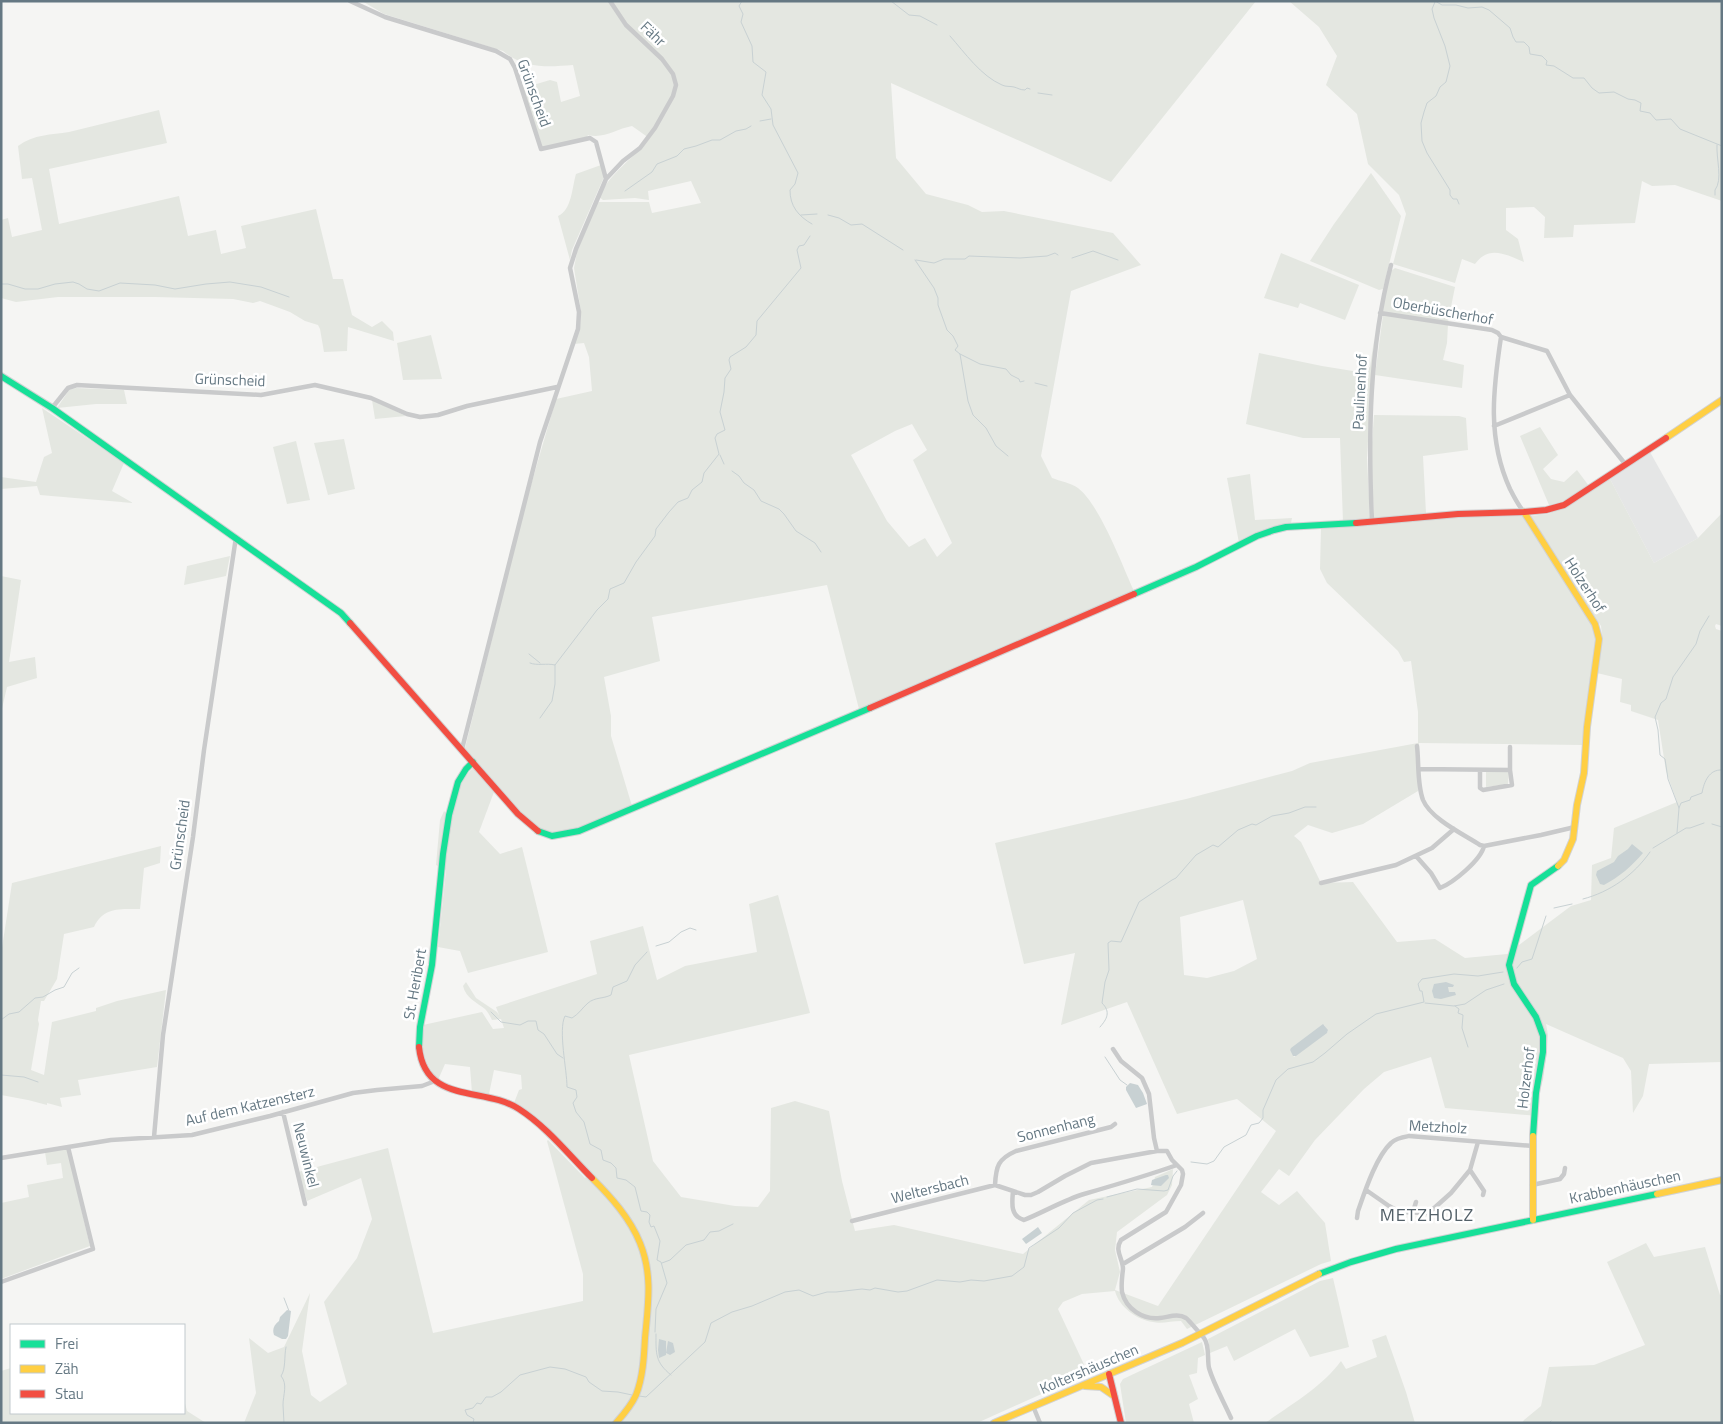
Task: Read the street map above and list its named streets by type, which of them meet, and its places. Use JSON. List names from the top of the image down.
{
  "streets": {
    "street": [
      "Fähr",
      "Grünscheid",
      "Oberbüscherhof",
      "Paulinenhof",
      "Holzerhof",
      "St. Heribert",
      "Auf dem Katzensterz",
      "Metzholz",
      "Sonnenhang",
      "Neuwinkel",
      "Krabbenhäuschen",
      "Weltersbach",
      "Koltershäuschen"
    ]
  },
  "crossings": [
    ["Fähr", "Grünscheid"],
    ["Grünscheid", "Auf dem Katzensterz"],
    ["Oberbüscherhof", "Paulinenhof"],
    ["Oberbüscherhof", "Holzerhof"],
    ["Holzerhof", "Metzholz"],
    ["Holzerhof", "Krabbenhäuschen"],
    ["Holzerhof", "Koltershäuschen"],
    ["St. Heribert", "Auf dem Katzensterz"],
    ["Auf dem Katzensterz", "Neuwinkel"],
    ["Sonnenhang", "Weltersbach"],
    ["Krabbenhäuschen", "Koltershäuschen"]
  ],
  "districts": ["METZHOLZ"],
  "legend": ["Frei", "Zäh", "Stau"]
}
